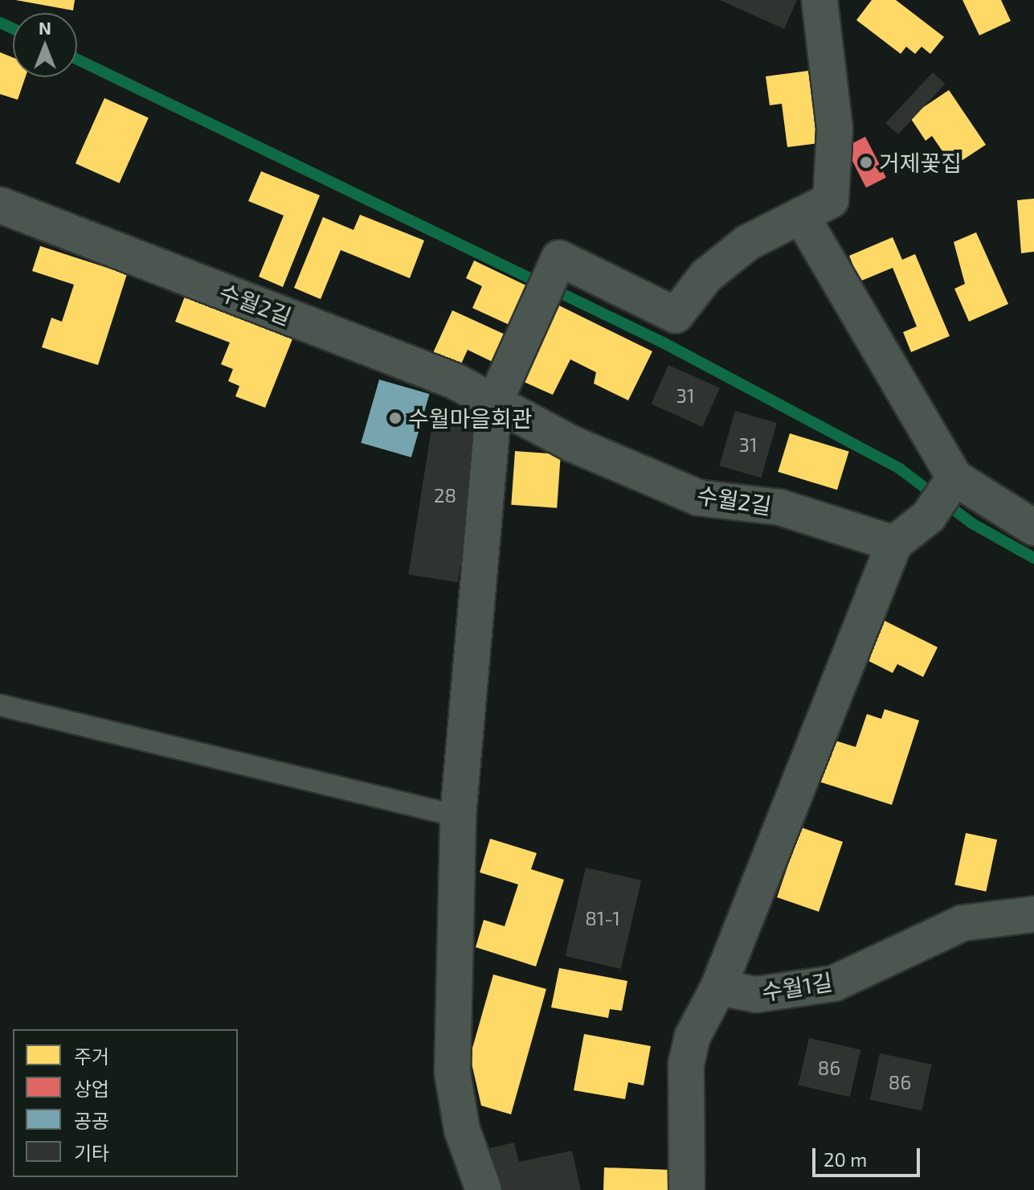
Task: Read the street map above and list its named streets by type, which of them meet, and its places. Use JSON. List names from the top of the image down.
{
  "streets": {
    "street": ["수월2길", "수월1길"]
  },
  "places": ["거제꽃집", "수월마을회관"],
  "house_numbers": [
    "31",
    "31",
    "28",
    "81-1",
    "86",
    "86"
  ],
  "legend": [
    "주거",
    "상업",
    "공공",
    "기타"
  ],
  "scale_bar": "20 m",
  "north": "top"
}
